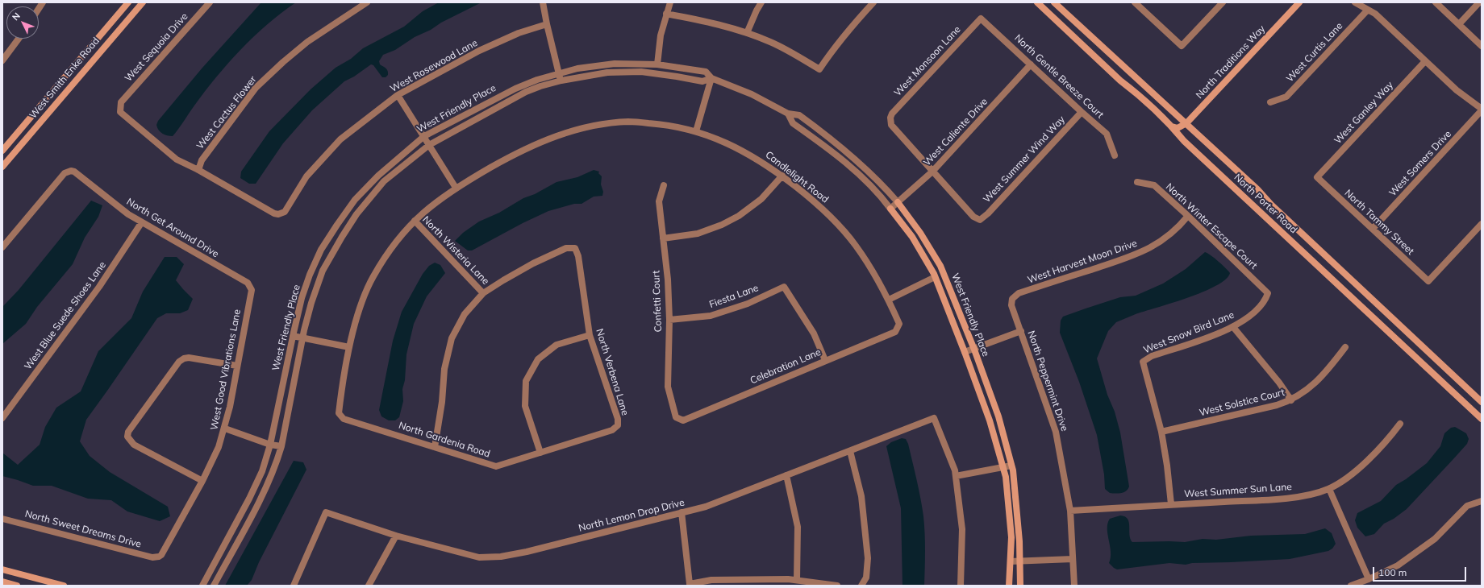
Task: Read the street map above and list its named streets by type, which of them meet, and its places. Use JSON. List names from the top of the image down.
{
  "streets": {
    "street": [
      "West Sequoia Drive",
      "West Curtis Lane",
      "West Monsoon Lane",
      "North Traditions Way",
      "West Rosewood Lane",
      "North Gentle Breeze Court",
      "West Smith Enke Road",
      "West Friendly Place",
      "West Cactus Flower",
      "West Ganley Way",
      "West Caliente Drive",
      "West Summer Wind Way",
      "West Somers Drive",
      "Candlelight Road",
      "North Porter Road",
      "North Tammy Street",
      "North Winter Escape Court",
      "North Get Around Drive",
      "North Wisteria Lane",
      "West Harvest Moon Drive",
      "Fiesta Lane",
      "Confetti Court",
      "West Blue Suede Shoes Lane",
      "West Snow Bird Lane",
      "Celebration Lane",
      "West Good Vibrations Lane",
      "North Verbena Lane",
      "North Peppermint Drive",
      "West Solstice Court",
      "North Gardenia Road",
      "West Summer Sun Lane",
      "North Lemon Drop Drive",
      "North Sweet Dreams Drive"
    ]
  },
  "crossings": [
    ["West Sequoia Drive", "West Rosewood Lane"],
    ["West Sequoia Drive", "West Cactus Flower"],
    ["West Monsoon Lane", "North Gentle Breeze Court"],
    ["West Monsoon Lane", "West Caliente Drive"],
    ["West Monsoon Lane", "West Summer Wind Way"],
    ["North Traditions Way", "North Porter Road"],
    ["West Rosewood Lane", "West Cactus Flower"],
    ["North Gentle Breeze Court", "West Caliente Drive"],
    ["North Gentle Breeze Court", "West Summer Wind Way"],
    ["West Friendly Place", "West Caliente Drive"],
    ["West Ganley Way", "North Tammy Street"],
    ["West Caliente Drive", "West Summer Wind Way"],
    ["West Somers Drive", "North Tammy Street"],
    ["Candlelight Road", "North Wisteria Lane"],
    ["Candlelight Road", "Celebration Lane"],
    ["Candlelight Road", "North Gardenia Road"],
    ["North Winter Escape Court", "West Harvest Moon Drive"],
    ["North Winter Escape Court", "West Snow Bird Lane"],
    ["North Get Around Drive", "West Blue Suede Shoes Lane"],
    ["North Get Around Drive", "West Good Vibrations Lane"],
    ["North Wisteria Lane", "North Verbena Lane"],
    ["West Harvest Moon Drive", "North Peppermint Drive"],
    ["Fiesta Lane", "Confetti Court"],
    ["Fiesta Lane", "Celebration Lane"],
    ["Confetti Court", "Celebration Lane"],
    ["West Snow Bird Lane", "West Solstice Court"],
    ["West Good Vibrations Lane", "North Sweet Dreams Drive"],
    ["North Verbena Lane", "North Gardenia Road"],
    ["North Peppermint Drive", "West Summer Sun Lane"]
  ],
  "scale_bar": "100 m",
  "north": "top left"
}
